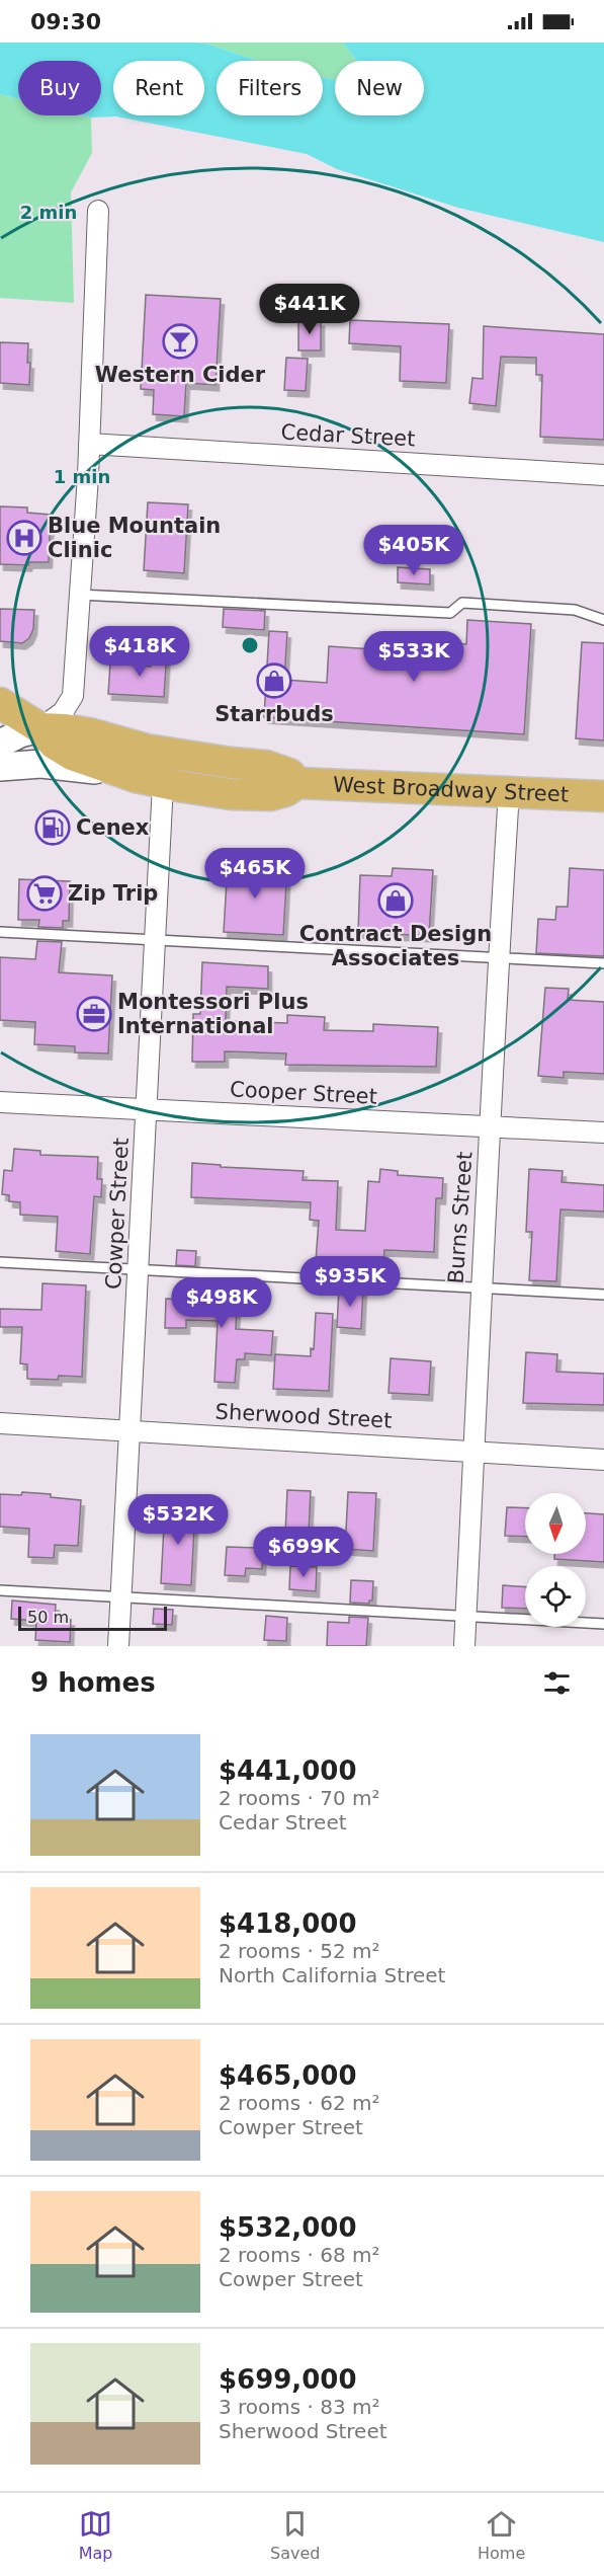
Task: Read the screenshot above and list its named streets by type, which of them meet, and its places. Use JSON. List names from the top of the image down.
{
  "streets": {
    "main road": ["West Broadway Street"],
    "street": [
      "Cedar Street",
      "Cooper Street",
      "Cowper Street",
      "Burns Street",
      "Sherwood Street"
    ]
  },
  "crossings": [
    ["West Broadway Street", "Cowper Street"],
    ["West Broadway Street", "Burns Street"],
    ["Cooper Street", "Cowper Street"],
    ["Cooper Street", "Burns Street"],
    ["Cowper Street", "Sherwood Street"],
    ["Burns Street", "Sherwood Street"]
  ],
  "places": {
    "bar": ["Western Cider"],
    "hospital": ["Blue Mountain Clinic"],
    "shop": ["Starrbuds", "Contract Design Associates"],
    "fuel station": ["Cenex"],
    "supermarket": ["Zip Trip"],
    "office": ["Montessori Plus International"]
  },
  "scale_bar": "50 m",
  "north": "bottom",
  "page": {
    "status": "09:30",
    "chip": [
      "Buy",
      "Rent",
      "Filters",
      "New"
    ],
    "price": [
      "$441K",
      "$405K",
      "$418K",
      "$533K",
      "$465K",
      "$935K",
      "$498K",
      "$532K",
      "$699K"
    ],
    "scale": "50 m",
    "heading": "9 homes",
    "list": [
      {
        "name": "$441,000",
        "note": "2 rooms · 70 m² · Cedar Street"
      },
      {
        "name": "$418,000",
        "note": "2 rooms · 52 m² · North California Street"
      },
      {
        "name": "$465,000",
        "note": "2 rooms · 62 m² · Cowper Street"
      },
      {
        "name": "$532,000",
        "note": "2 rooms · 68 m² · Cowper Street"
      },
      {
        "name": "$699,000",
        "note": "3 rooms · 83 m² · Sherwood Street"
      }
    ],
    "tabs": ["Map", "Saved", "Home"]
  },
  "rings": ["2 min", "1 min"]
}
